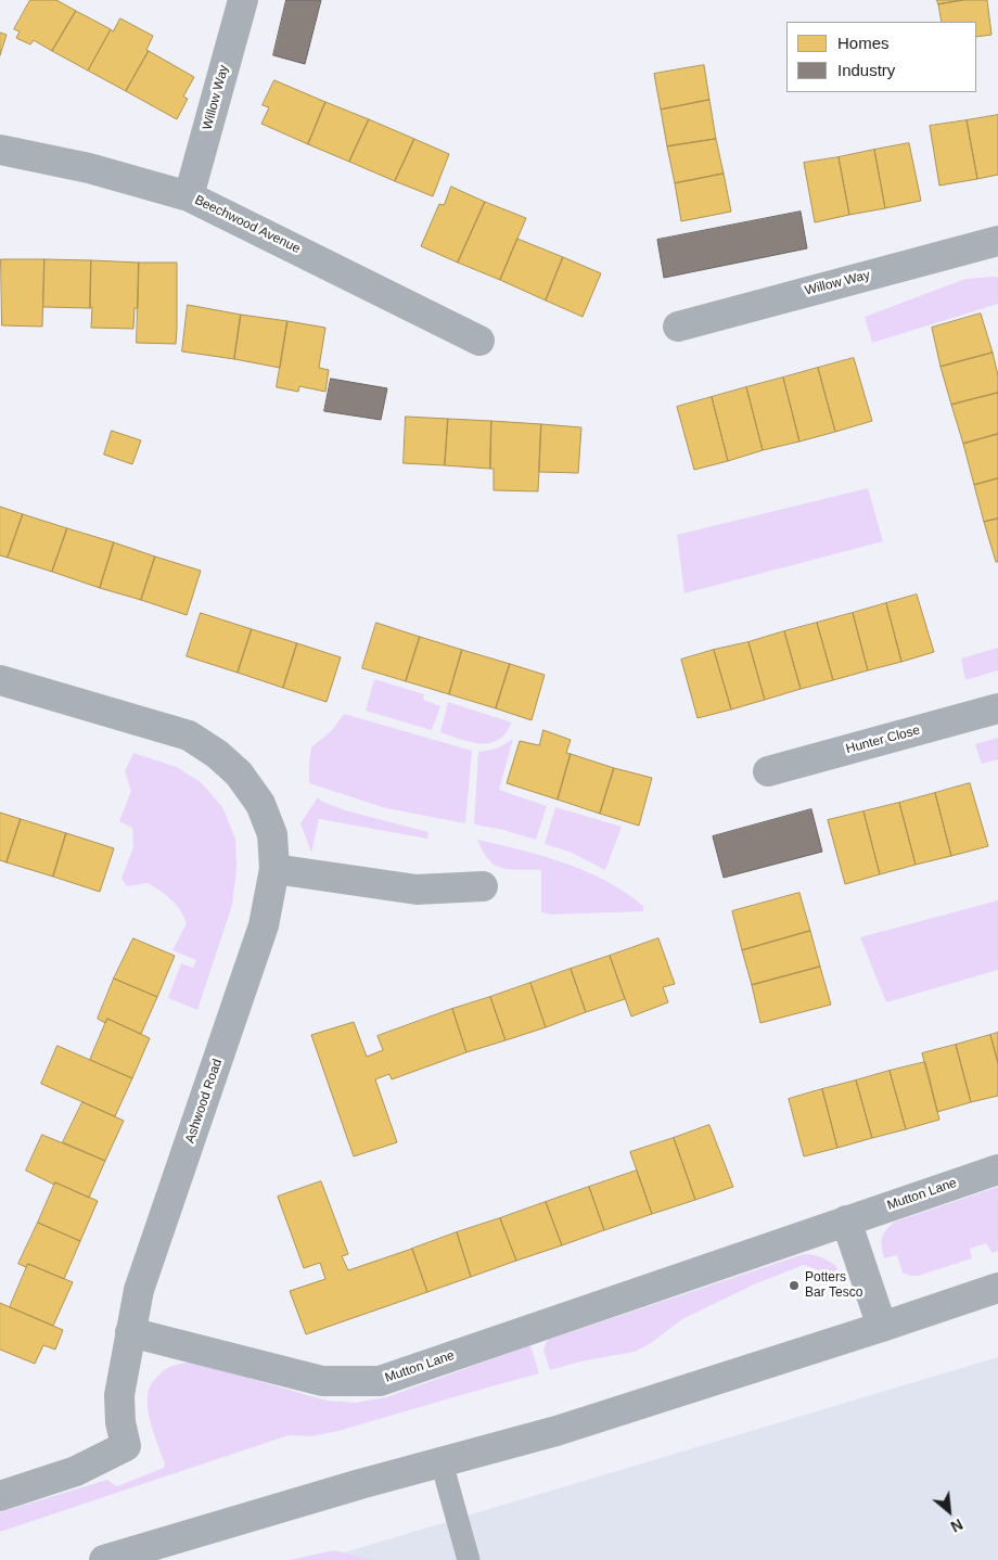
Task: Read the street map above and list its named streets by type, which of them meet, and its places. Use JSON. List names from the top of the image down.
{
  "streets": {
    "street": [
      "Willow Way",
      "Beechwood Avenue",
      "Hunter Close",
      "Ashwood Road",
      "Mutton Lane"
    ]
  },
  "crossings": [
    ["Willow Way", "Beechwood Avenue"],
    ["Ashwood Road", "Mutton Lane"]
  ],
  "places": ["Potters Bar Tesco"],
  "legend": ["Homes", "Industry"],
  "north": "bottom right"
}
